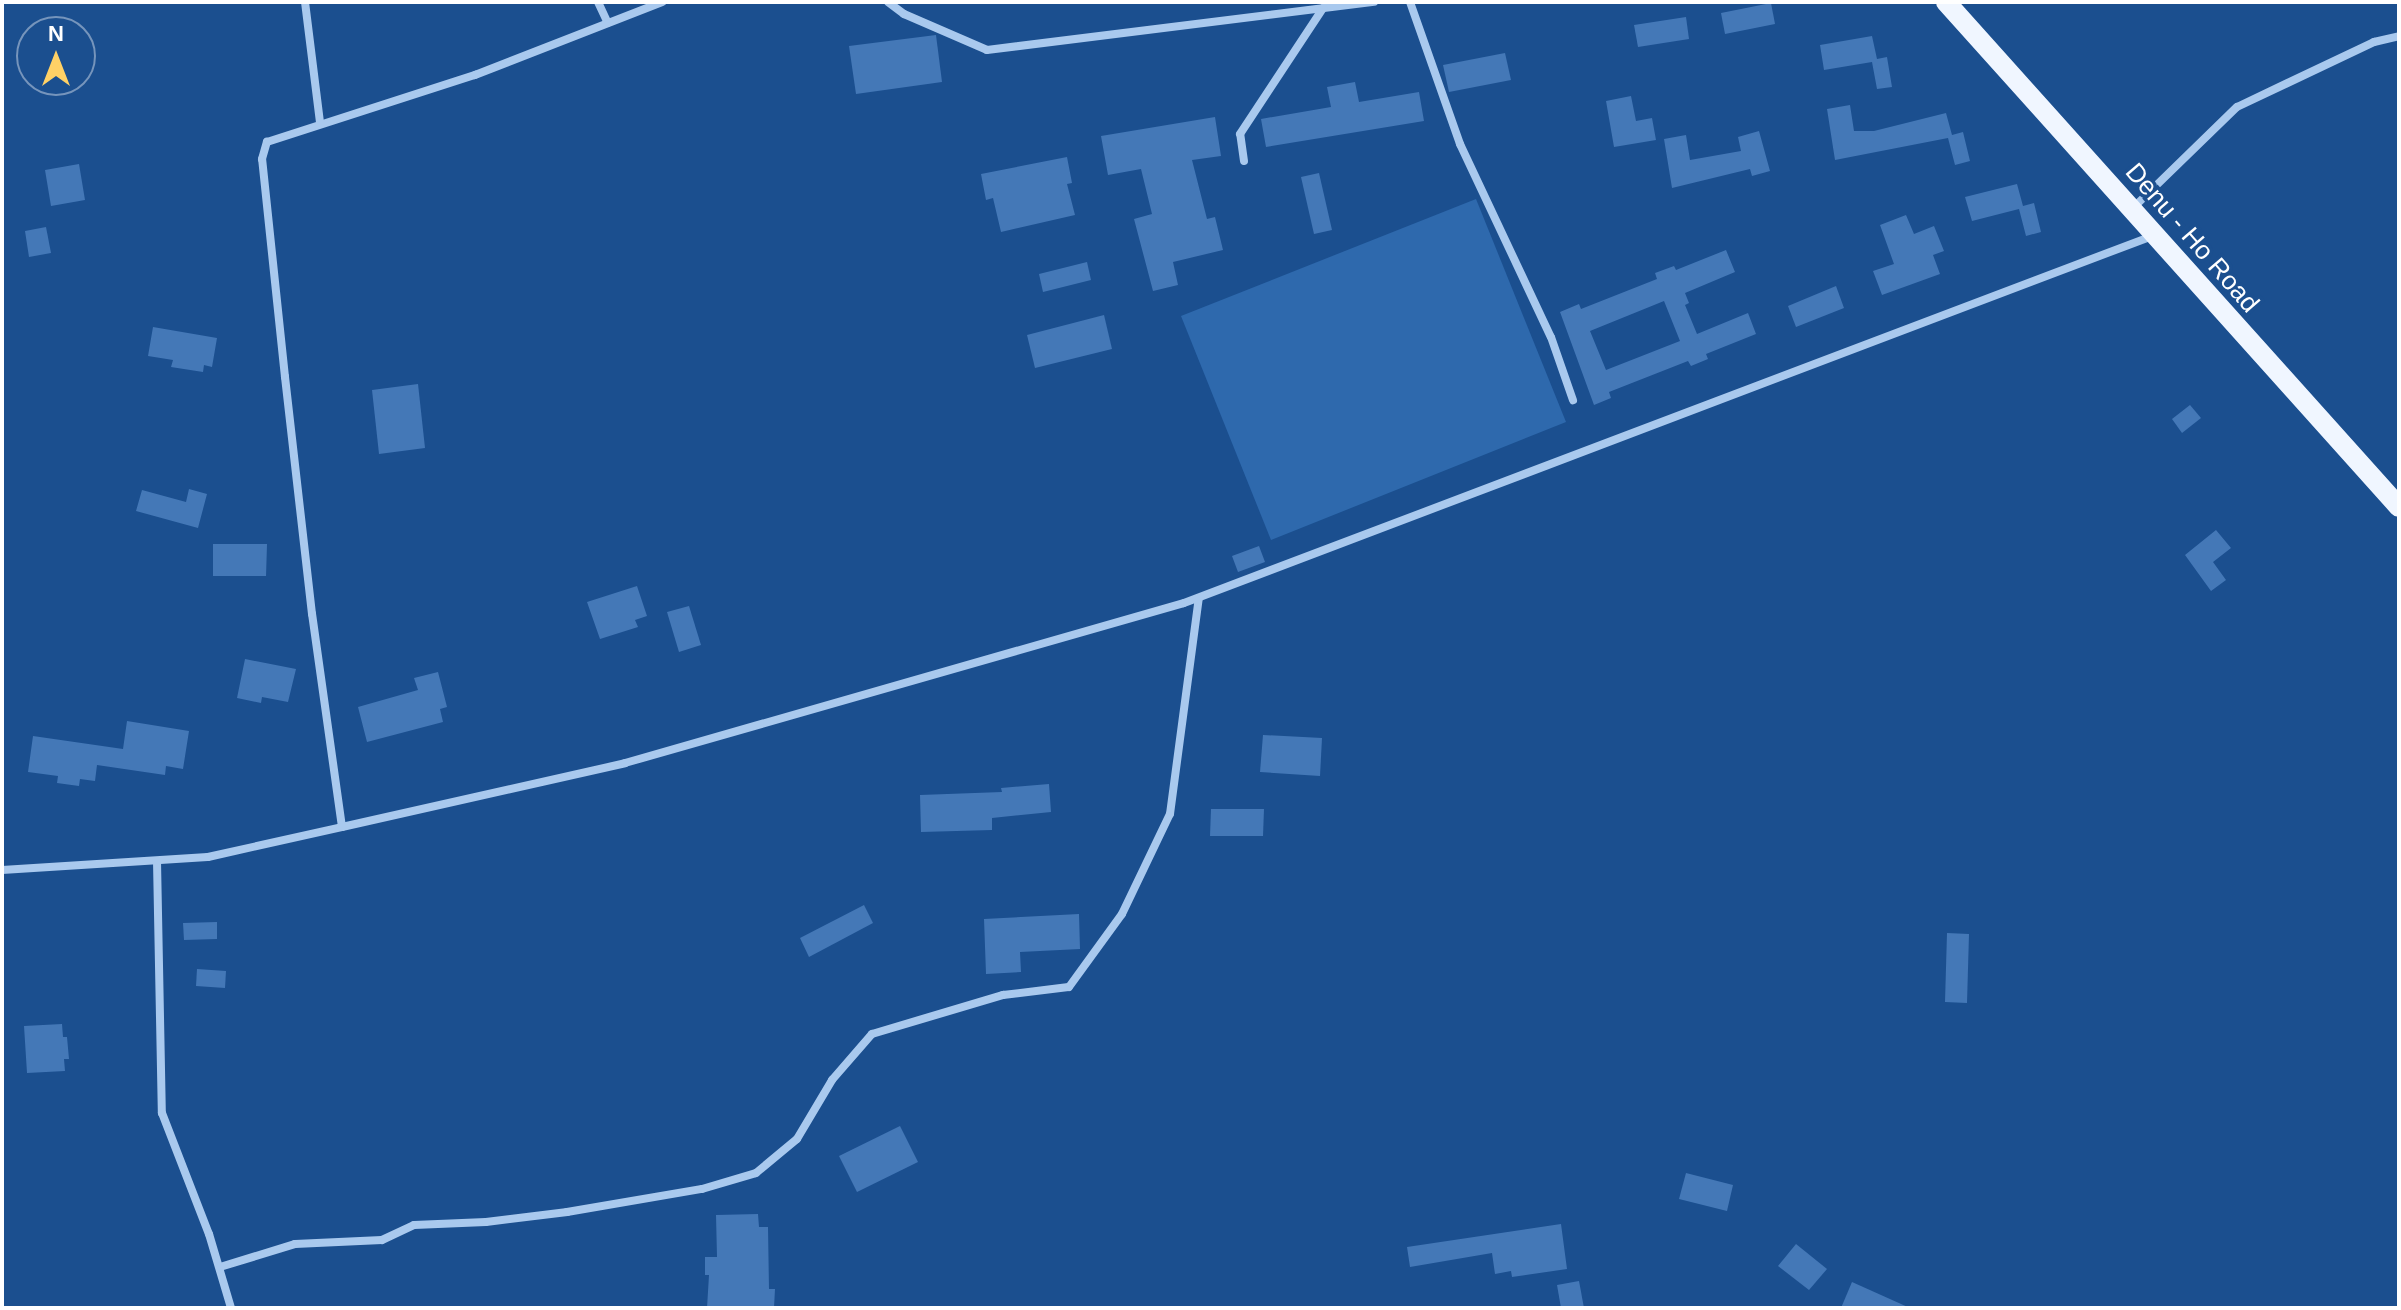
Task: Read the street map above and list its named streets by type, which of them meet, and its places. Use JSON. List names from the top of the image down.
{
  "streets": {
    "main road": ["Denu - Ho Road"]
  },
  "north": "top"
}
